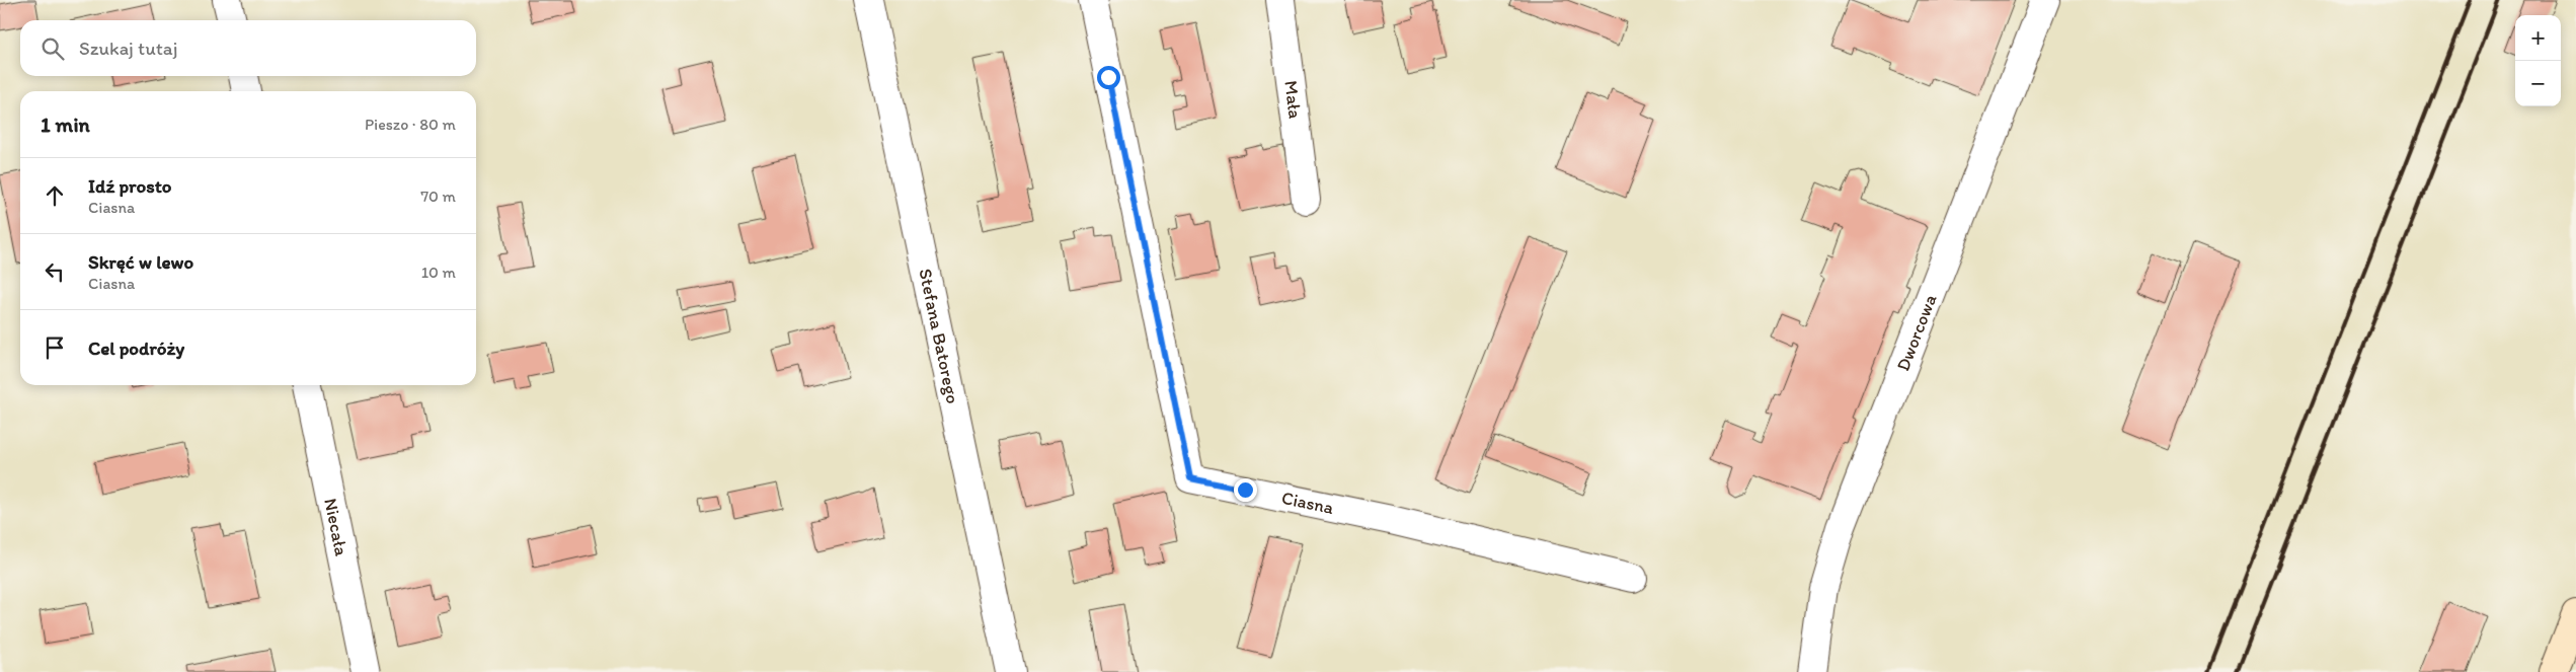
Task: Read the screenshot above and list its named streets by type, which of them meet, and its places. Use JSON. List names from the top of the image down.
{
  "streets": {
    "street": [
      "Mała",
      "Dworcowa",
      "Stefana Batorego",
      "Ciasna",
      "Niecała"
    ]
  },
  "page": {
    "map_buttons": ["+", "−"],
    "search": "Szukaj tutaj",
    "heading": ["1 min", "Pieszo · 80 m"],
    "list": [
      ["Idź prosto", "Ciasna", "70 m"],
      ["Skręć w lewo", "Ciasna", "10 m"],
      "Cel podróży"
    ]
  }
}
